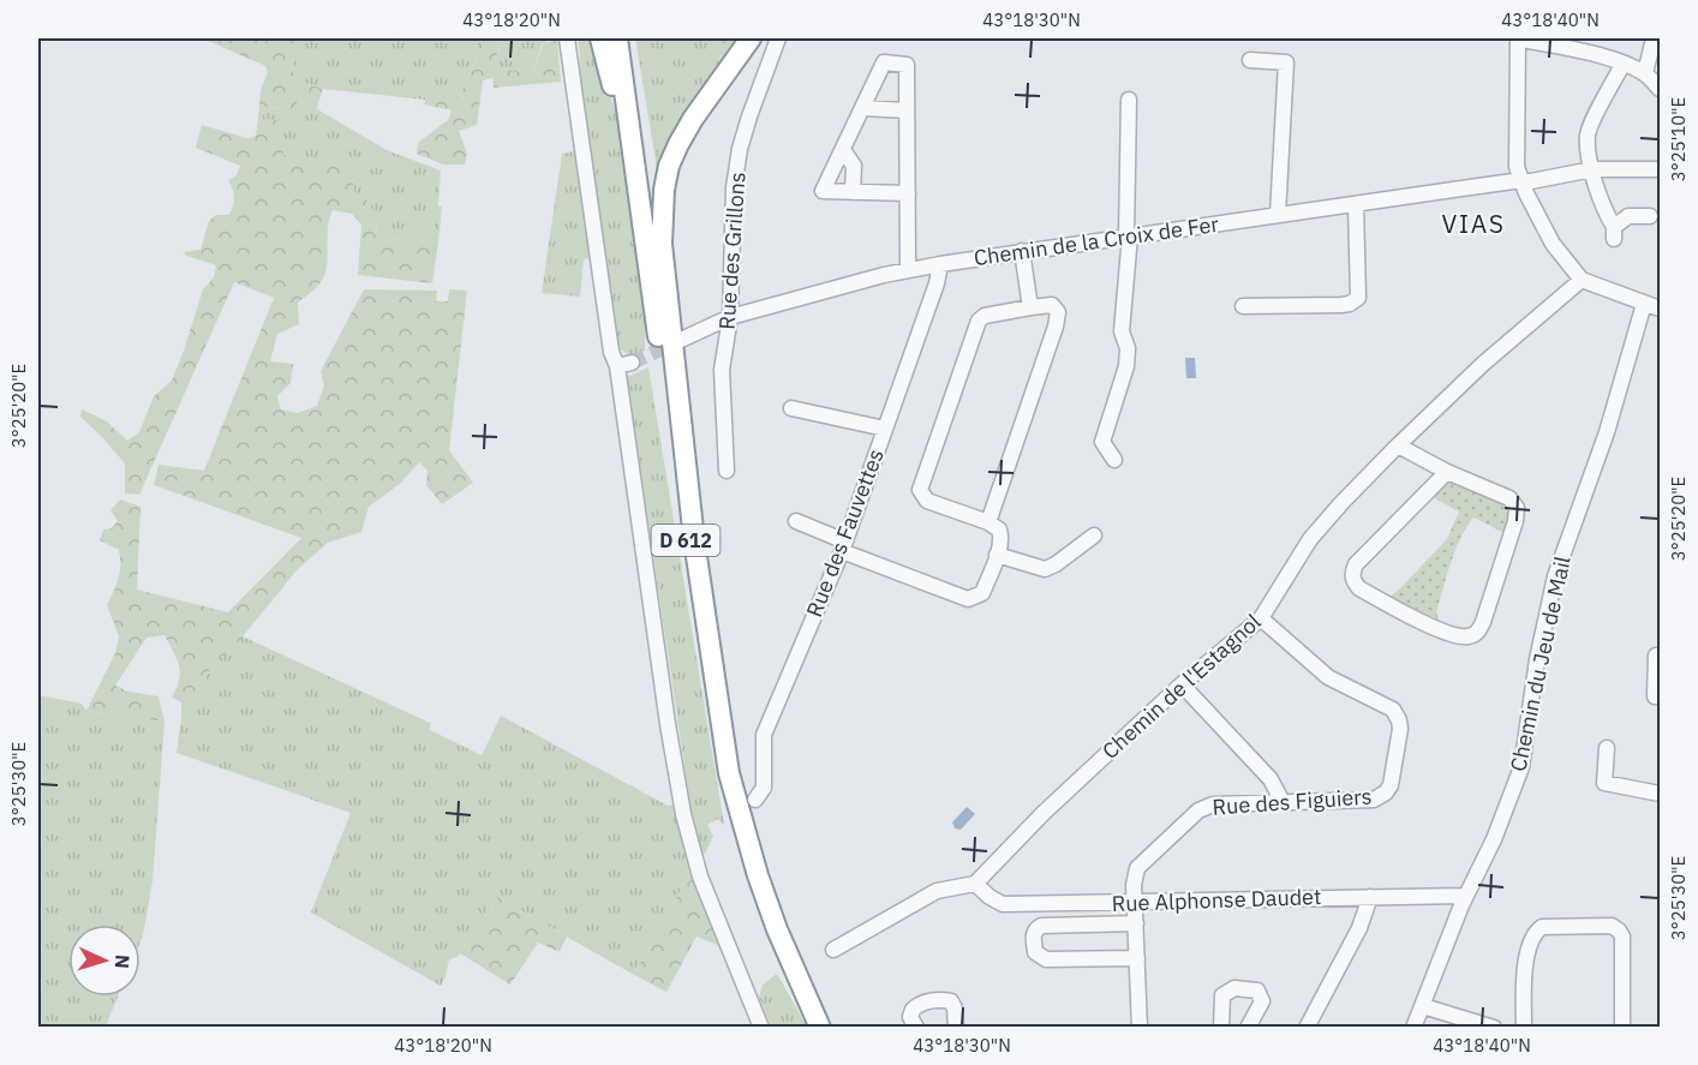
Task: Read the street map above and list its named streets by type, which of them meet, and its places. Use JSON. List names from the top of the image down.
{
  "streets": {
    "highway": ["D 612"],
    "street": [
      "Chemin de la Croix de Fer",
      "Rue des Grillons",
      "Rue des Fauvettes",
      "Chemin du Jeu de Mail",
      "Chemin de l'Estagnol",
      "Rue des Figuiers",
      "Rue Alphonse Daudet"
    ]
  },
  "crossings": [
    ["Chemin de la Croix de Fer", "Rue des Grillons"],
    ["Chemin de la Croix de Fer", "Rue des Fauvettes"],
    ["Chemin du Jeu de Mail", "Rue Alphonse Daudet"],
    ["Chemin de l'Estagnol", "Rue des Figuiers"],
    ["Chemin de l'Estagnol", "Rue Alphonse Daudet"],
    ["Rue des Figuiers", "Rue Alphonse Daudet"]
  ],
  "districts": ["VIAS"],
  "north": "right",
  "coordinates": [
    "43°18'20\"N",
    "43°18'30\"N",
    "43°18'40\"N",
    "3°25'10\"E",
    "3°25'20\"E",
    "3°25'30\"E"
  ]
}
